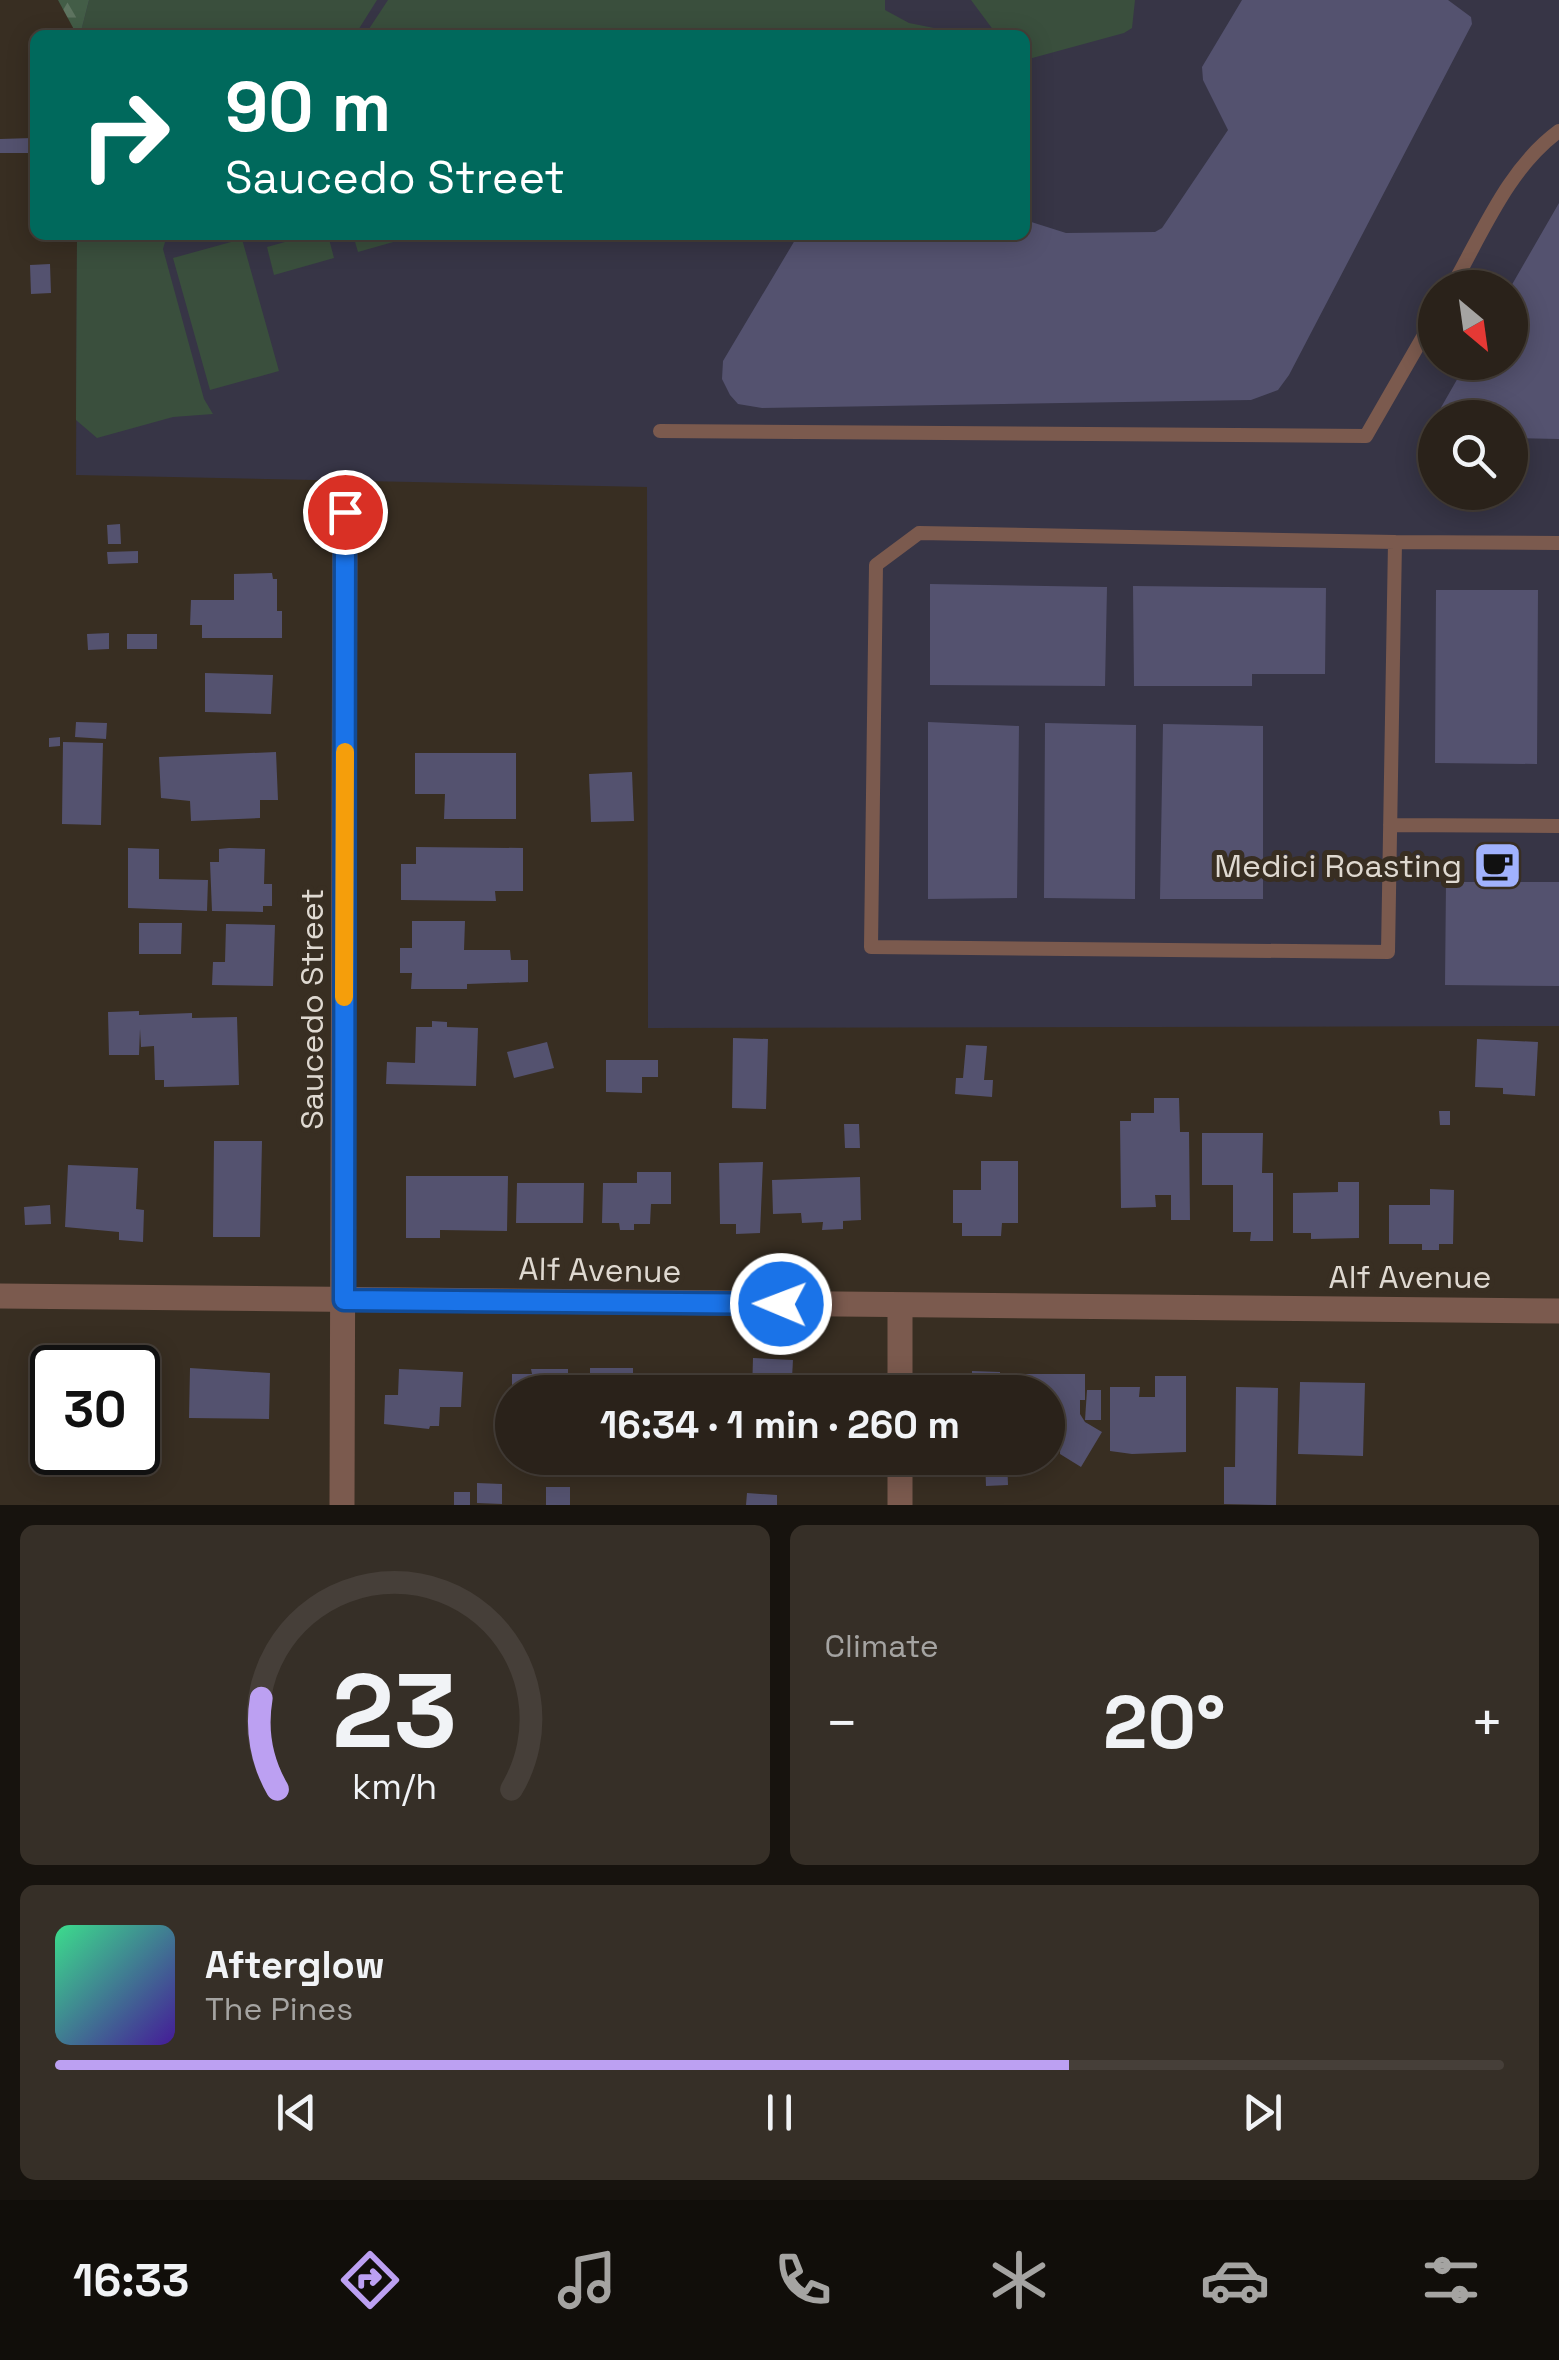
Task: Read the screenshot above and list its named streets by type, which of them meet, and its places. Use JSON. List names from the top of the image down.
{
  "streets": {
    "street": ["Saucedo Street", "Alf Avenue"]
  },
  "crossings": [
    ["Saucedo Street", "Alf Avenue"]
  ],
  "places": {
    "cafe": ["Medici Roasting"]
  },
  "north": "bottom right",
  "page": {
    "turn": ["90 m", "Saucedo Street"],
    "limit": "30",
    "trip": "16:34 · 1 min · 260 m",
    "tile": "Climate",
    "heat": ["−", "20°", "+"],
    "song": ["Afterglow", "The Pines"],
    "tabs": "16:33",
    "gauge": ["23", "km/h"]
  }
}
